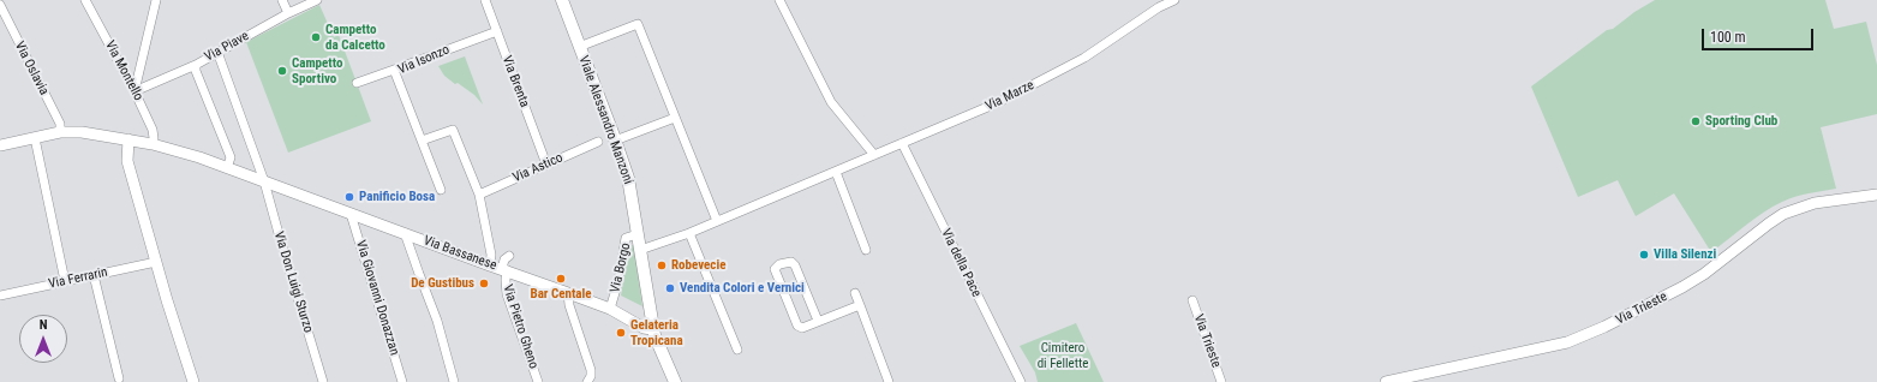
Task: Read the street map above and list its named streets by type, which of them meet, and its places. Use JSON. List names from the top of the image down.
{
  "streets": {
    "main road": ["Viale Alessandro Manzoni"],
    "street": [
      "Via Piave",
      "Via Isonzo",
      "Via Oslavia",
      "Via Montello",
      "Via Brenta",
      "Via Marze",
      "Via Astico",
      "Via Bassanese",
      "Via della Pace",
      "Via Borgo",
      "Via Ferrarin",
      "Via Don Luigi Sturzo",
      "Via Giovanni Donazzan",
      "Via Trieste",
      "Via Pietro Gheno"
    ]
  },
  "crossings": [
    ["Via Piave", "Via Montello"],
    ["Via Isonzo", "Via Brenta"],
    ["Via Oslavia", "Via Bassanese"],
    ["Via Montello", "Via Bassanese"],
    ["Via Brenta", "Via Astico"],
    ["Via Marze", "Viale Alessandro Manzoni"],
    ["Via Marze", "Via della Pace"],
    ["Viale Alessandro Manzoni", "Via Bassanese"],
    ["Viale Alessandro Manzoni", "Via Borgo"],
    ["Via Bassanese", "Via Borgo"],
    ["Via Bassanese", "Via Don Luigi Sturzo"],
    ["Via Bassanese", "Via Giovanni Donazzan"],
    ["Via Bassanese", "Via Pietro Gheno"]
  ],
  "parks": ["Cimitero di Fellette"],
  "places": [
    "Campetto da Calcetto",
    "Campetto Sportivo",
    "Sporting Club",
    "Panificio Bosa",
    "Villa Silenzi",
    "Robevecie",
    "Bar Centale",
    "De Gustibus",
    "Vendita Colori e Vernici",
    "Gelateria Tropicana"
  ],
  "scale_bar": "100 m",
  "north": "top"
}
